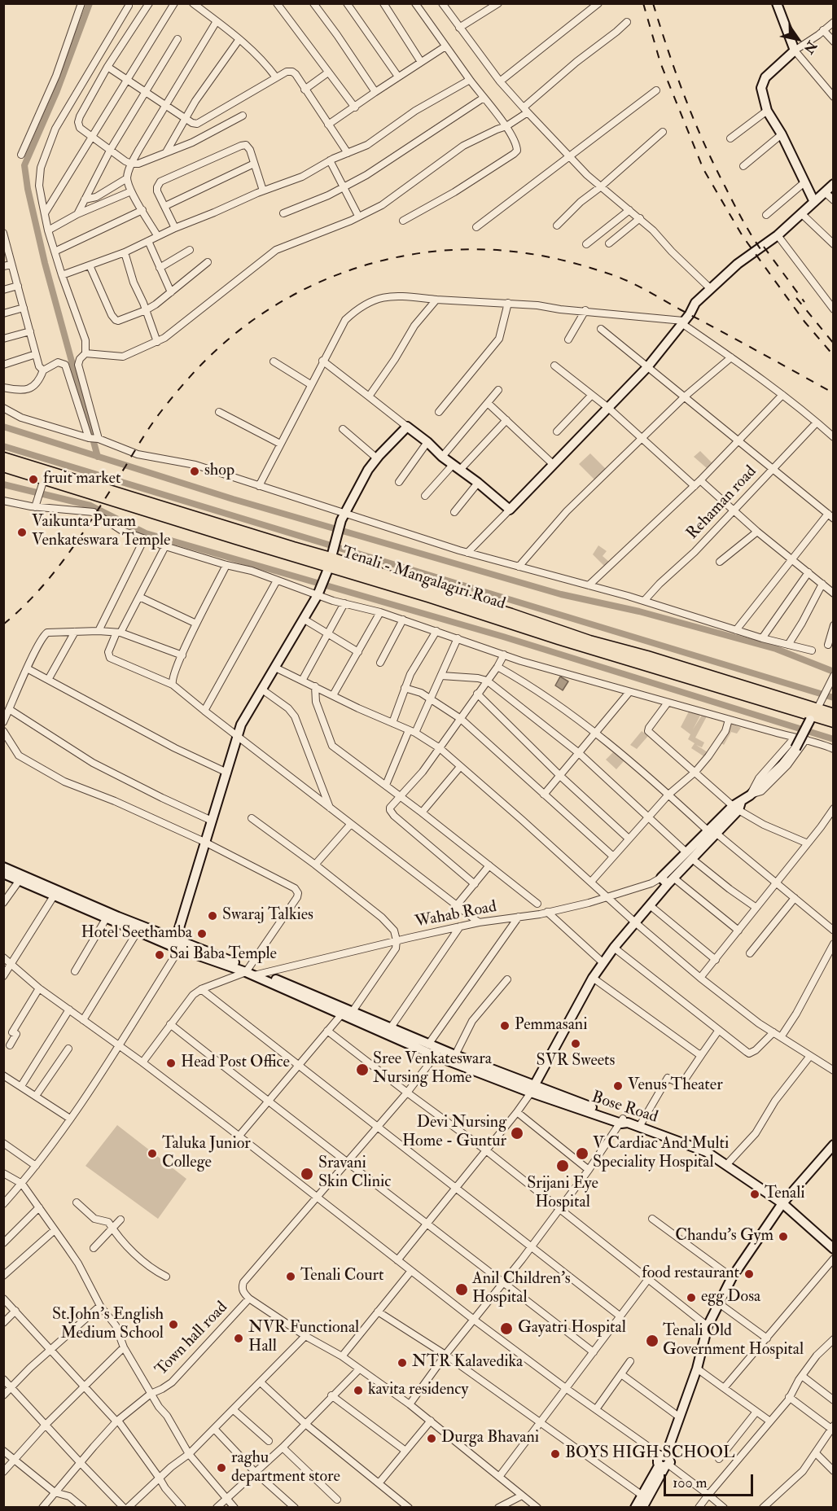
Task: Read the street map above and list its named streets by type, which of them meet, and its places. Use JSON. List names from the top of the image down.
{
  "streets": {
    "main road": ["Bose Road"],
    "street": ["Rehaman road", "Wahab Road", "Town hall road"]
  },
  "places": [
    "shop",
    "fruit market",
    "Vaikunta Puram Venkateswara Temple",
    "Swaraj Talkies",
    "Hotel Seethamba",
    "Sai Baba Temple",
    "Pemmasani",
    "SVR Sweets",
    "Head Post Office",
    "Sree Venkateswara Nursing Home",
    "Venus Theater",
    "Devi Nursing Home - Guntur",
    "Taluka Junior College",
    "V Cardiac And Multi Speciality Hospital",
    "Srijani Eye Hospital",
    "Sravani Skin Clinic",
    "Tenali",
    "Chandu's Gym",
    "food restaurant",
    "Tenali Court",
    "Anil Children's Hospital",
    "egg Dosa",
    "St.John's English Medium School",
    "Gayatri Hospital",
    "NVR Functional Hall",
    "Tenali Old Government Hospital",
    "NTR Kalavedika",
    "kavita residency",
    "Durga Bhavani",
    "BOYS HIGH SCHOOL",
    "raghu department store"
  ],
  "scale_bar": "100 m",
  "north": "bottom right"
}
